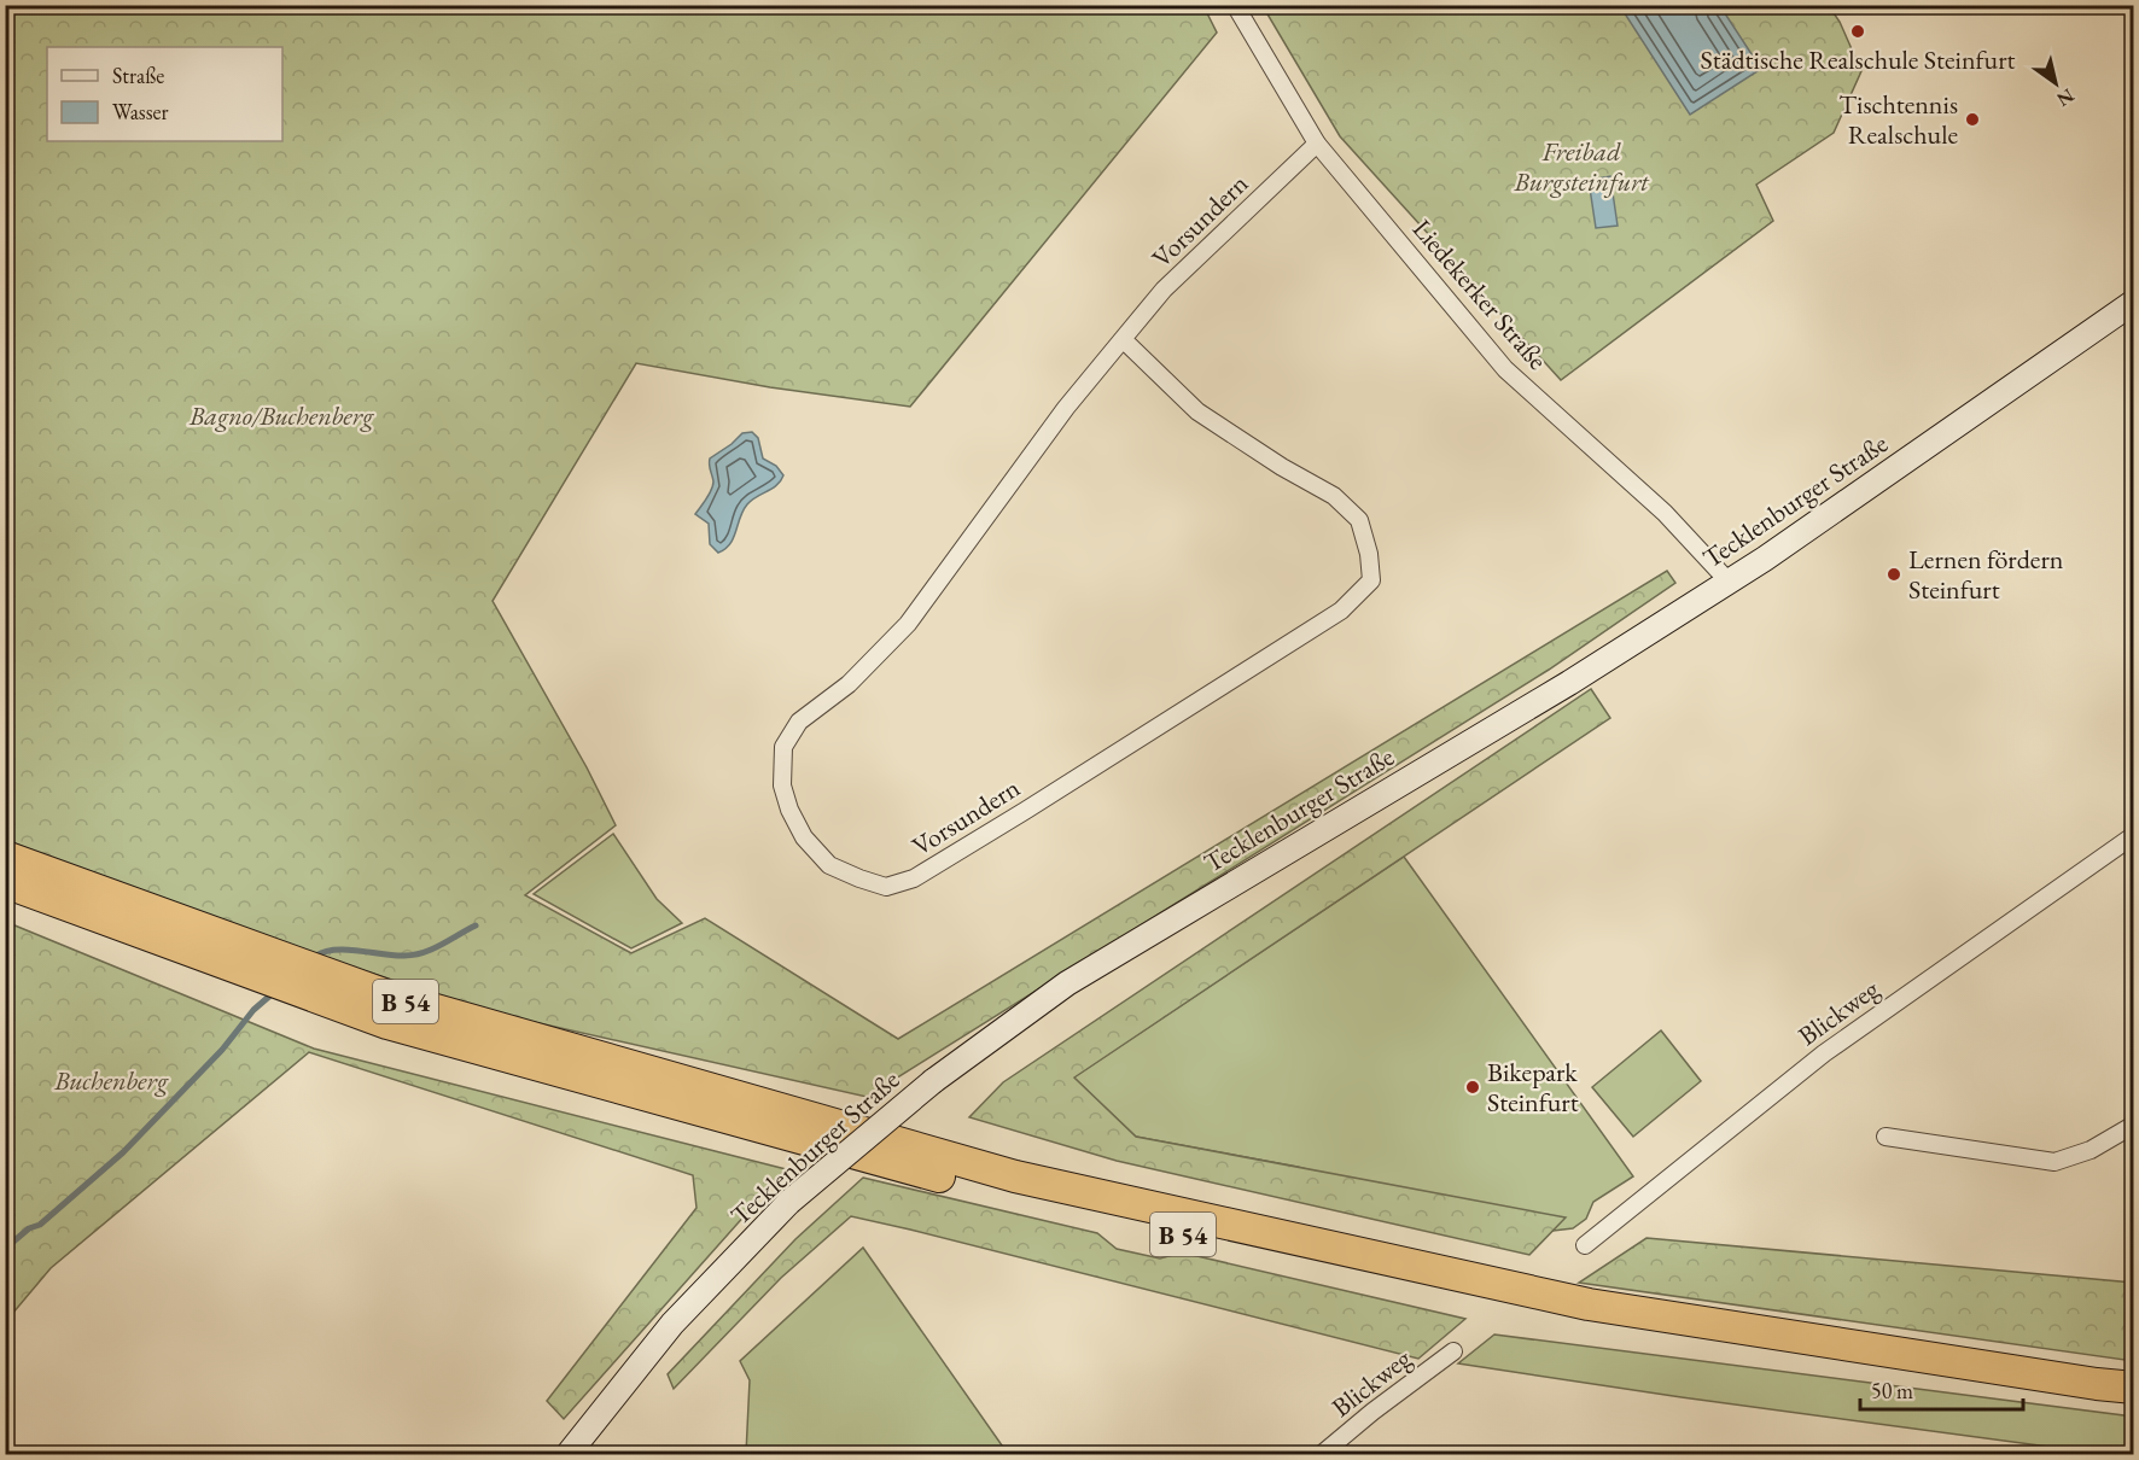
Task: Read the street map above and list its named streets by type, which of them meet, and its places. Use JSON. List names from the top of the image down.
{
  "streets": {
    "highway": ["B 54"],
    "main road": ["Tecklenburger Straße"],
    "street": ["Vorsundern", "Liedekerker Straße", "Blickweg"]
  },
  "crossings": [
    ["Vorsundern", "Liedekerker Straße"],
    ["Liedekerker Straße", "Tecklenburger Straße"]
  ],
  "parks": ["Freibad Burgsteinfurt", "Bagno/Buchenberg", "Buchenberg"],
  "places": [
    "Städtische Realschule Steinfurt",
    "Tischtennis Realschule",
    "Lernen fördern Steinfurt",
    "Bikepark Steinfurt"
  ],
  "legend": ["Straße", "Wasser"],
  "scale_bar": "50 m",
  "north": "bottom right"
}
